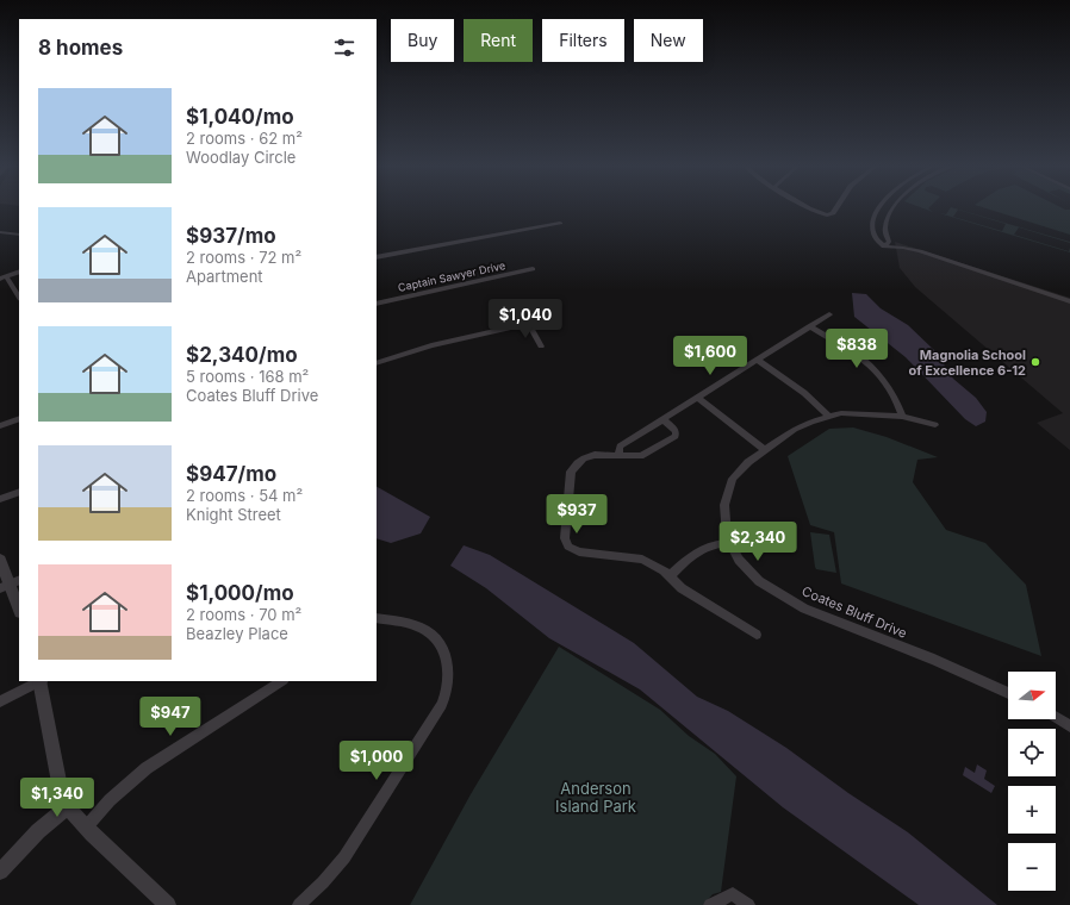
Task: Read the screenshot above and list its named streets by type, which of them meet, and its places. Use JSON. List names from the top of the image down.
{
  "streets": {
    "street": ["Captain Sawyer Drive", "Coates Bluff Drive"]
  },
  "parks": ["Anderson Island Park"],
  "places": ["Magnolia School of Excellence 6-12"],
  "north": "right",
  "page": {
    "chip": [
      "Buy",
      "Rent",
      "Filters",
      "New"
    ],
    "heading": "8 homes",
    "list": [
      {
        "name": "$1,040/mo",
        "note": "2 rooms · 62 m² · Woodlay Circle"
      },
      {
        "name": "$937/mo",
        "note": "2 rooms · 72 m² · Apartment"
      },
      {
        "name": "$2,340/mo",
        "note": "5 rooms · 168 m² · Coates Bluff Drive"
      },
      {
        "name": "$947/mo",
        "note": "2 rooms · 54 m² · Knight Street"
      },
      {
        "name": "$1,000/mo",
        "note": "2 rooms · 70 m² · Beazley Place"
      }
    ],
    "price": [
      "$1,040",
      "$838",
      "$1,600",
      "$937",
      "$2,340",
      "$947",
      "$1,000",
      "$1,340"
    ],
    "map_buttons": ["+", "−"]
  }
}
